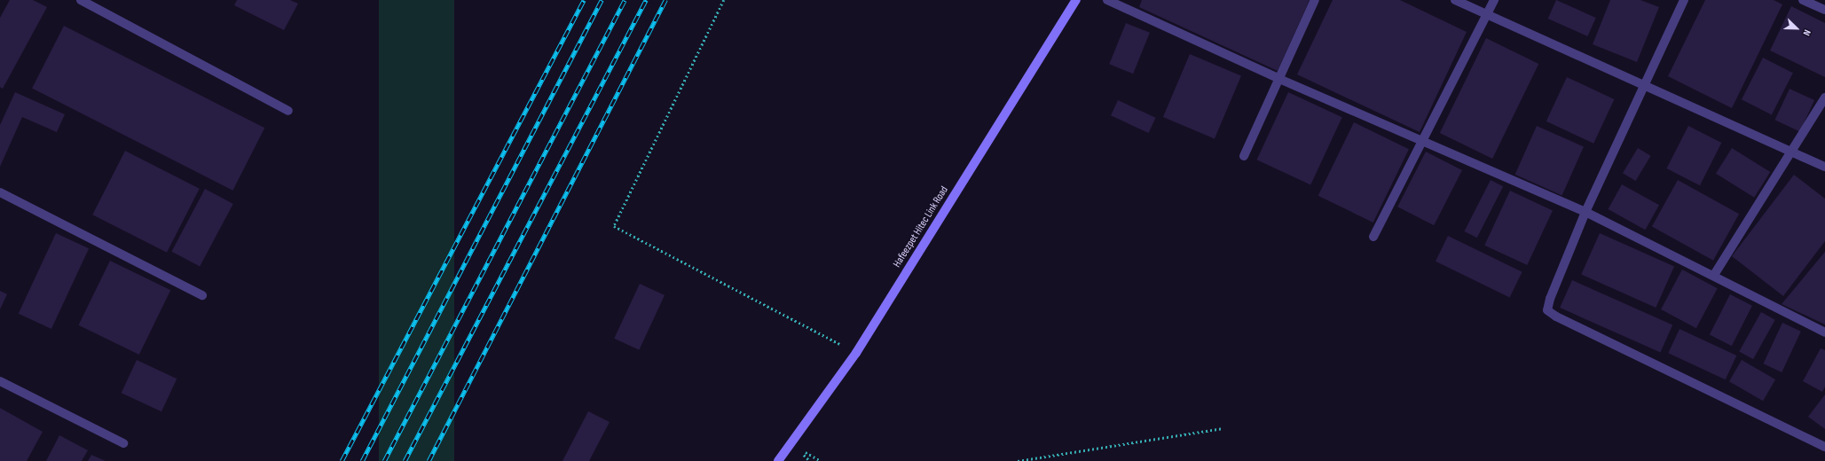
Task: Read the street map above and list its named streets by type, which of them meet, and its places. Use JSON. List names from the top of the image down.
{
  "streets": {
    "main road": ["Hafeezpet Hitec Link Road"]
  },
  "north": "bottom right"
}
